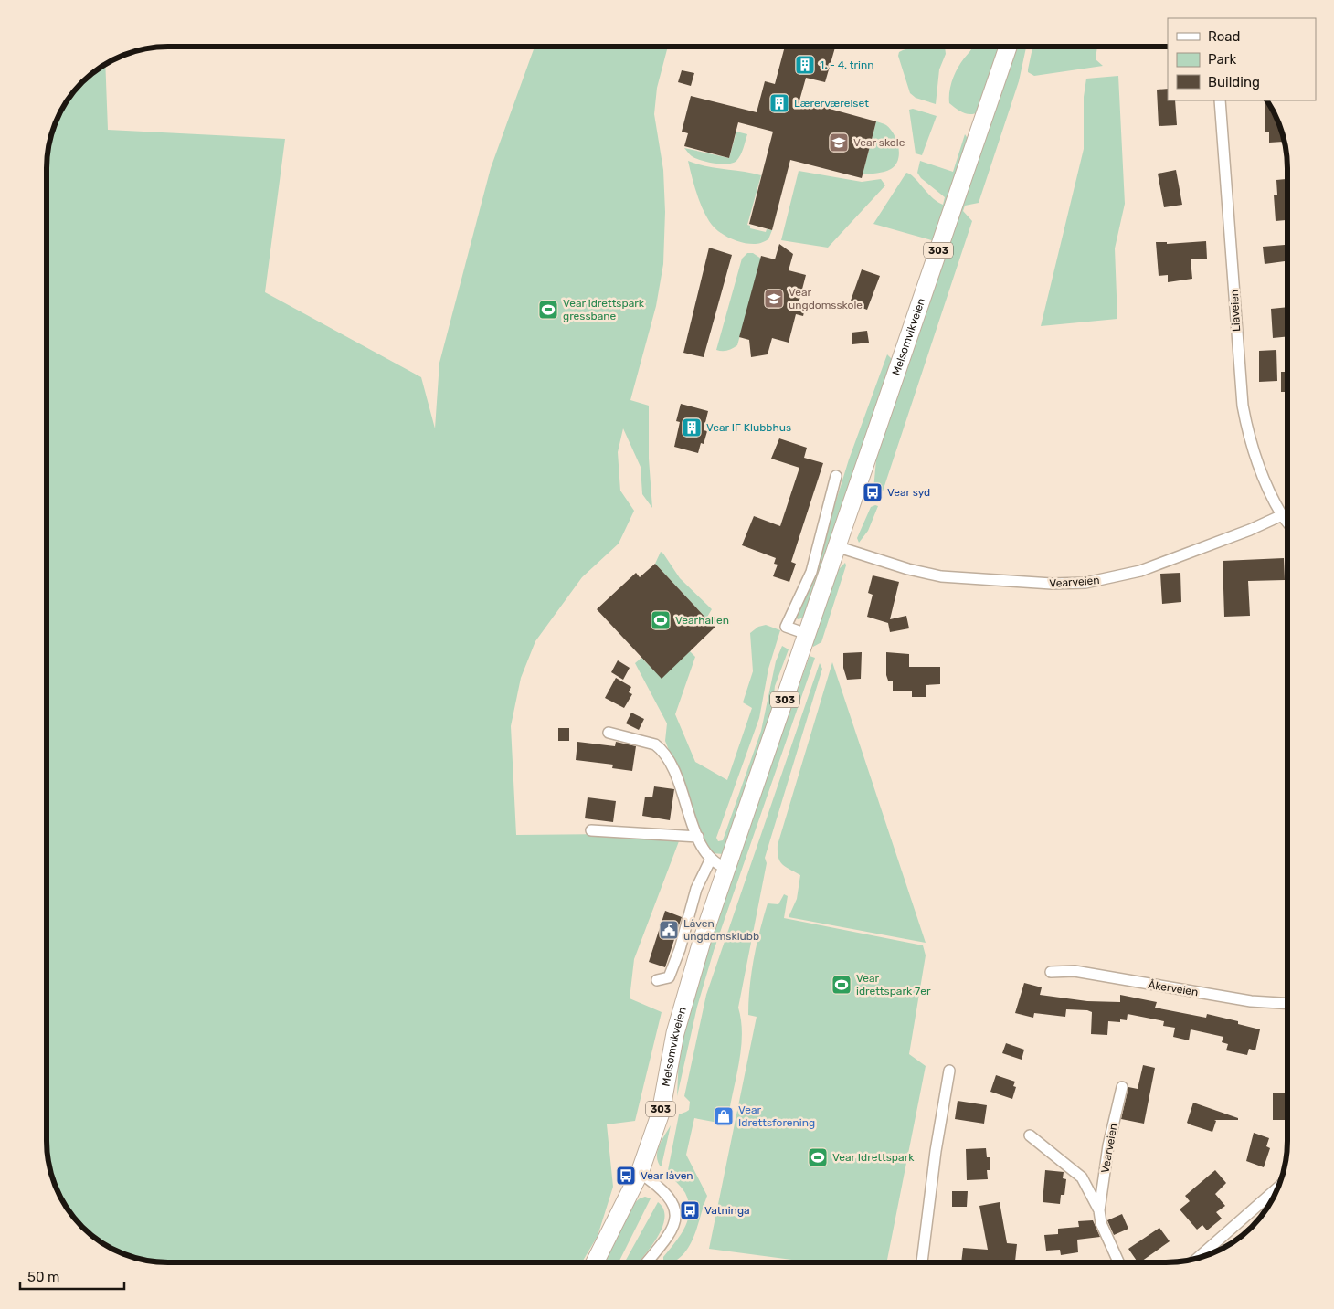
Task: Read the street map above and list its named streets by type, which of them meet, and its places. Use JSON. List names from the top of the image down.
{
  "streets": {
    "main road": ["303", "Melsomvikveien"],
    "street": ["Liaveien", "Vearveien", "Åkerveien"]
  },
  "crossings": [
    ["Liaveien", "Vearveien"],
    ["Melsomvikveien", "Vearveien"]
  ],
  "places": {
    "building": ["1. - 4. trinn", "Lærerværelset", "Vear IF Klubbhus"],
    "school or university": ["Vear skole", "Vear ungdomsskole"],
    "sports": [
      "Vear idrettspark gressbane",
      "Vearhallen",
      "Vear idrettspark 7er",
      "Vear Idrettspark"
    ],
    "bus stop": ["Vear syd", "Vear låven", "Vatninga"],
    "public building": ["Låven ungdomsklubb"],
    "shop": ["Vear Idrettsforening"]
  },
  "legend": ["Road", "Park", "Building"],
  "scale_bar": "50 m"
}
